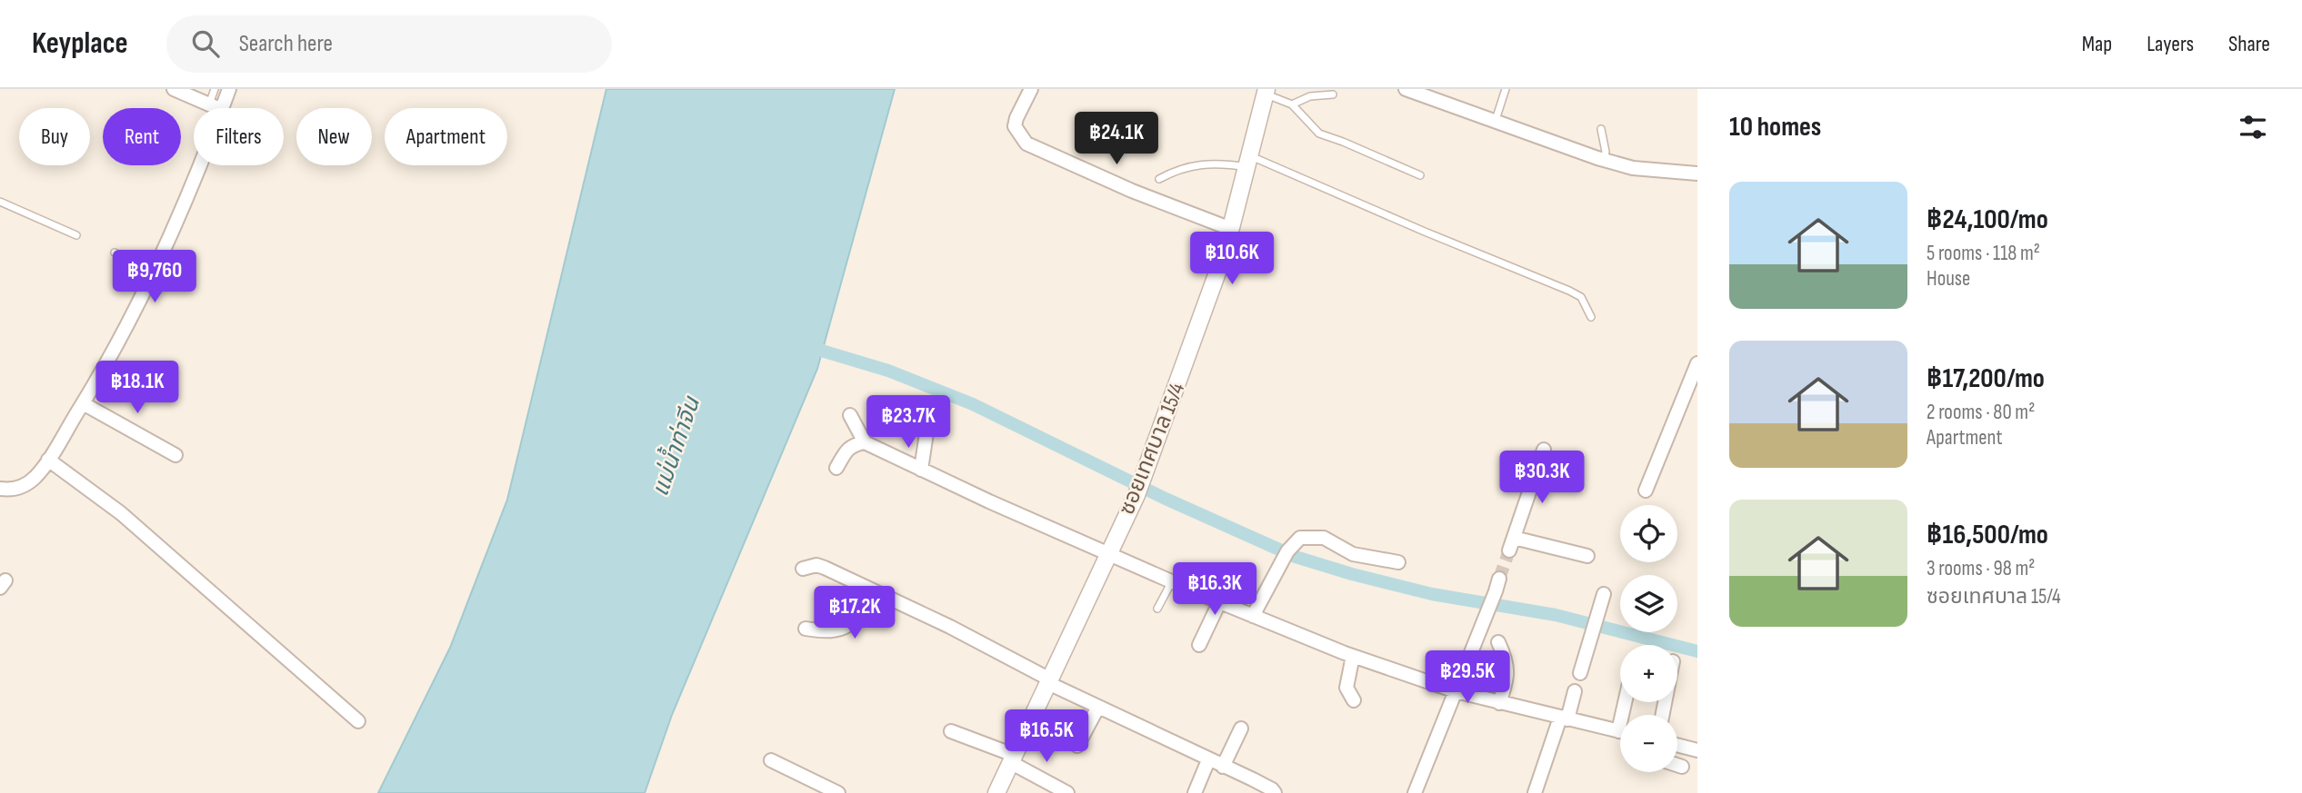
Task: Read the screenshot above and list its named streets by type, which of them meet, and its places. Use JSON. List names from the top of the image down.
{
  "streets": {
    "street": ["ซอยเทศบาล 15/4"]
  },
  "water": ["แม่น้ำท่าจีน"],
  "page": {
    "header": "Keyplace",
    "search": "Search here",
    "nav": ["Map", "Layers", "Share"],
    "heading": "10 homes",
    "chip": [
      "Buy",
      "Rent",
      "Filters",
      "New",
      "Apartment"
    ],
    "price": [
      "฿24.1K",
      "฿10.6K",
      "฿9,760",
      "฿18.1K",
      "฿23.7K",
      "฿30.3K",
      "฿16.3K",
      "฿17.2K",
      "฿29.5K",
      "฿16.5K"
    ],
    "list": [
      {
        "name": "฿24,100/mo",
        "note": "5 rooms · 118 m² · House"
      },
      {
        "name": "฿17,200/mo",
        "note": "2 rooms · 80 m² · Apartment"
      },
      {
        "name": "฿16,500/mo",
        "note": "3 rooms · 98 m² · ซอยเทศบาล 15/4"
      }
    ],
    "map_buttons": ["+", "−"]
  }
}
